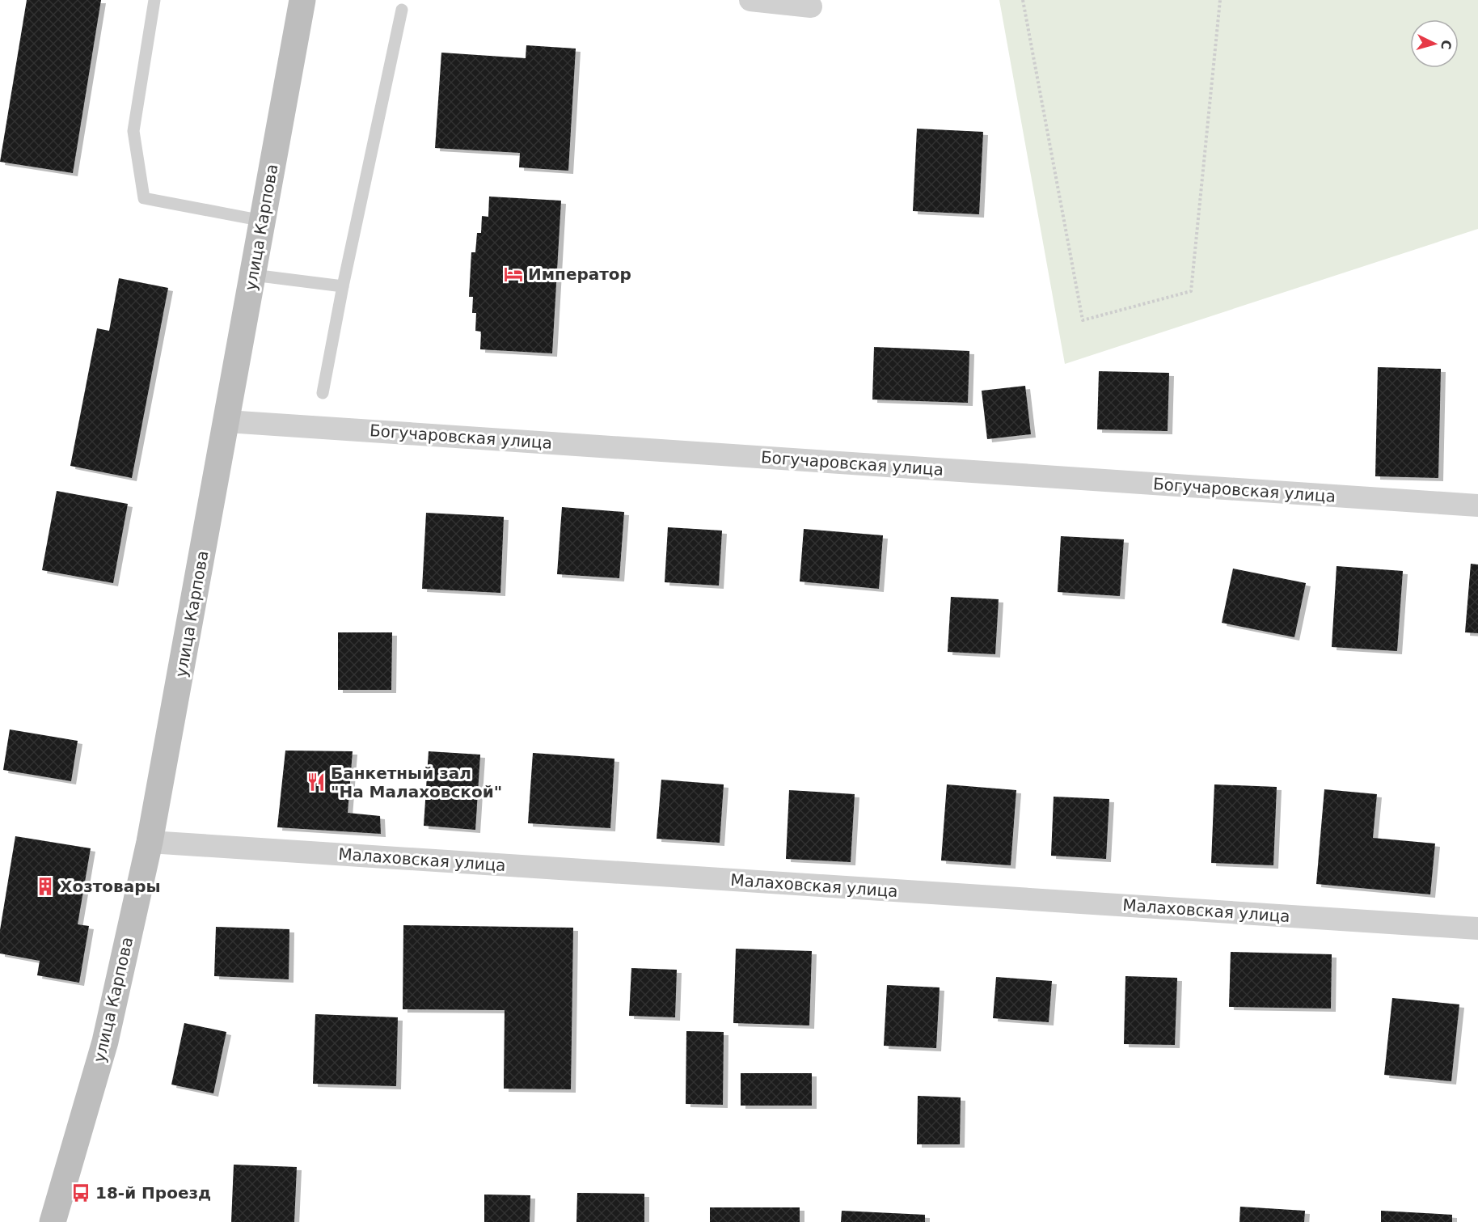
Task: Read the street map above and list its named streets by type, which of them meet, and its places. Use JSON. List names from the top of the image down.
{
  "streets": {
    "main road": ["улица Карпова"],
    "street": ["Богучаровская улица", "Малаховская улица"]
  },
  "crossings": [
    ["улица Карпова", "Богучаровская улица"],
    ["улица Карпова", "Малаховская улица"]
  ],
  "places": {
    "hotel": ["Император"],
    "restaurant": ["Банкетный зал \"На Малаховской\""],
    "building": ["Хозтовары"],
    "bus stop": ["18-й Проезд"]
  },
  "north": "right"
}
